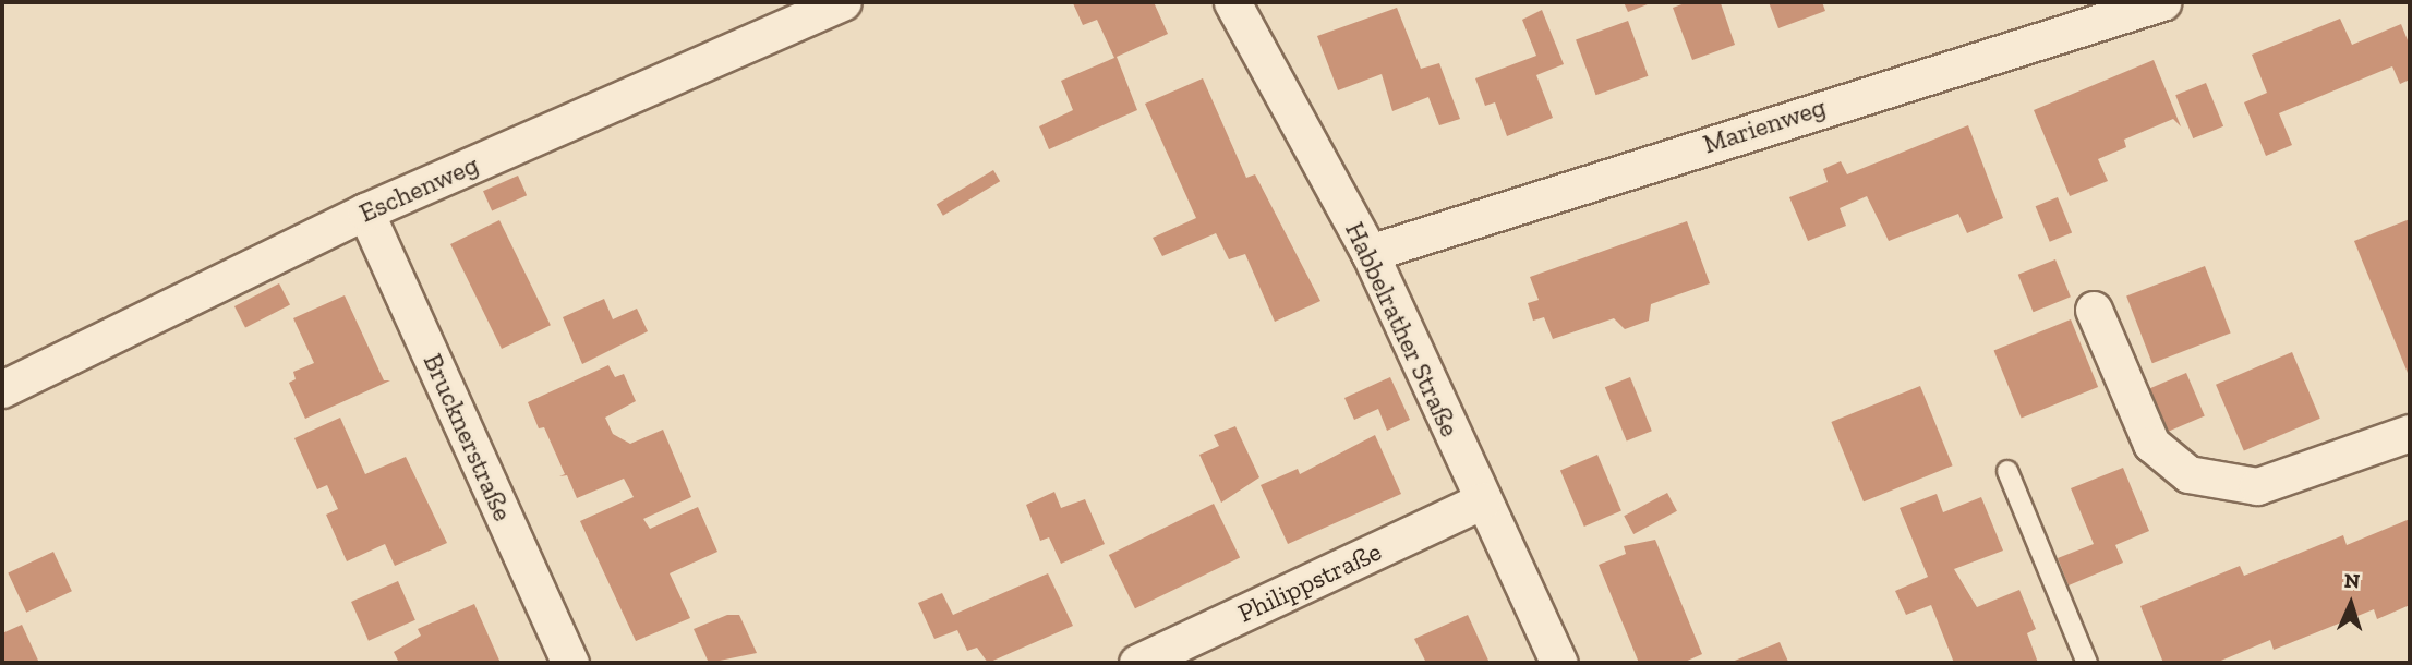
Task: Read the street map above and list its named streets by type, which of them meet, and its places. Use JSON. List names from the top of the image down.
{
  "streets": {
    "street": [
      "Marienweg",
      "Eschenweg",
      "Habbelrather Straße",
      "Brucknerstraße",
      "Philippstraße"
    ]
  },
  "crossings": [
    ["Marienweg", "Habbelrather Straße"],
    ["Eschenweg", "Brucknerstraße"],
    ["Habbelrather Straße", "Philippstraße"]
  ],
  "north": "top"
}
